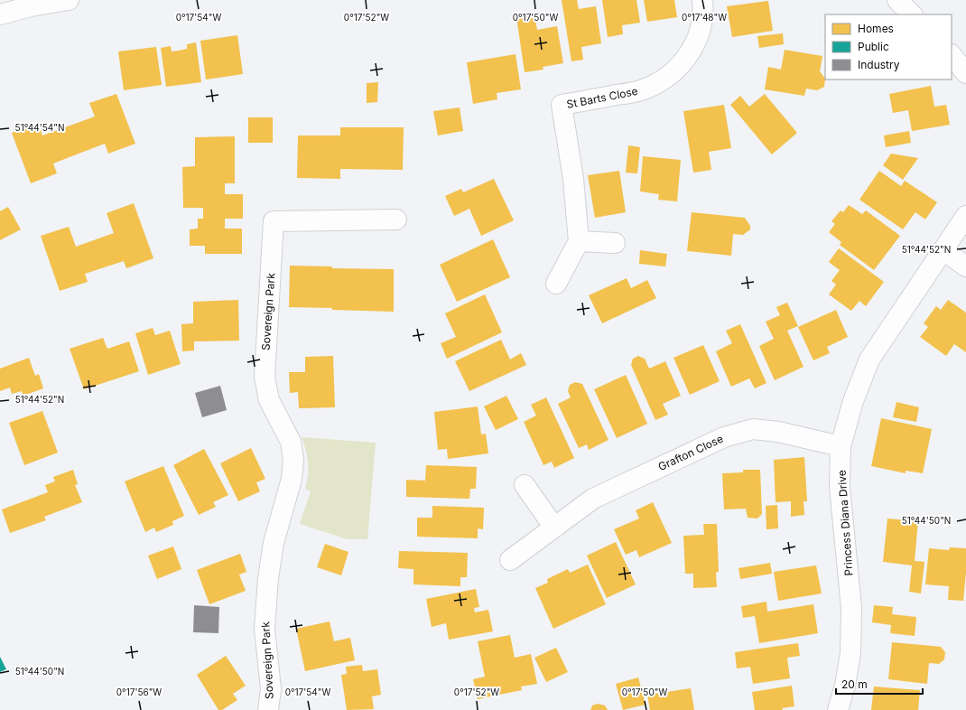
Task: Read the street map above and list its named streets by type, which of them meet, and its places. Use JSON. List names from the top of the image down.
{
  "streets": {
    "street": [
      "St Barts Close",
      "Sovereign Park",
      "Grafton Close",
      "Princess Diana Drive"
    ]
  },
  "crossings": [
    ["Grafton Close", "Princess Diana Drive"]
  ],
  "legend": ["Homes", "Public", "Industry"],
  "scale_bar": "20 m",
  "coordinates": [
    "0°17'54\"W",
    "0°17'52\"W",
    "0°17'50\"W",
    "0°17'48\"W",
    "51°44'54\"N",
    "51°44'52\"N",
    "51°44'50\"N",
    "0°17'56\"W"
  ]
}
